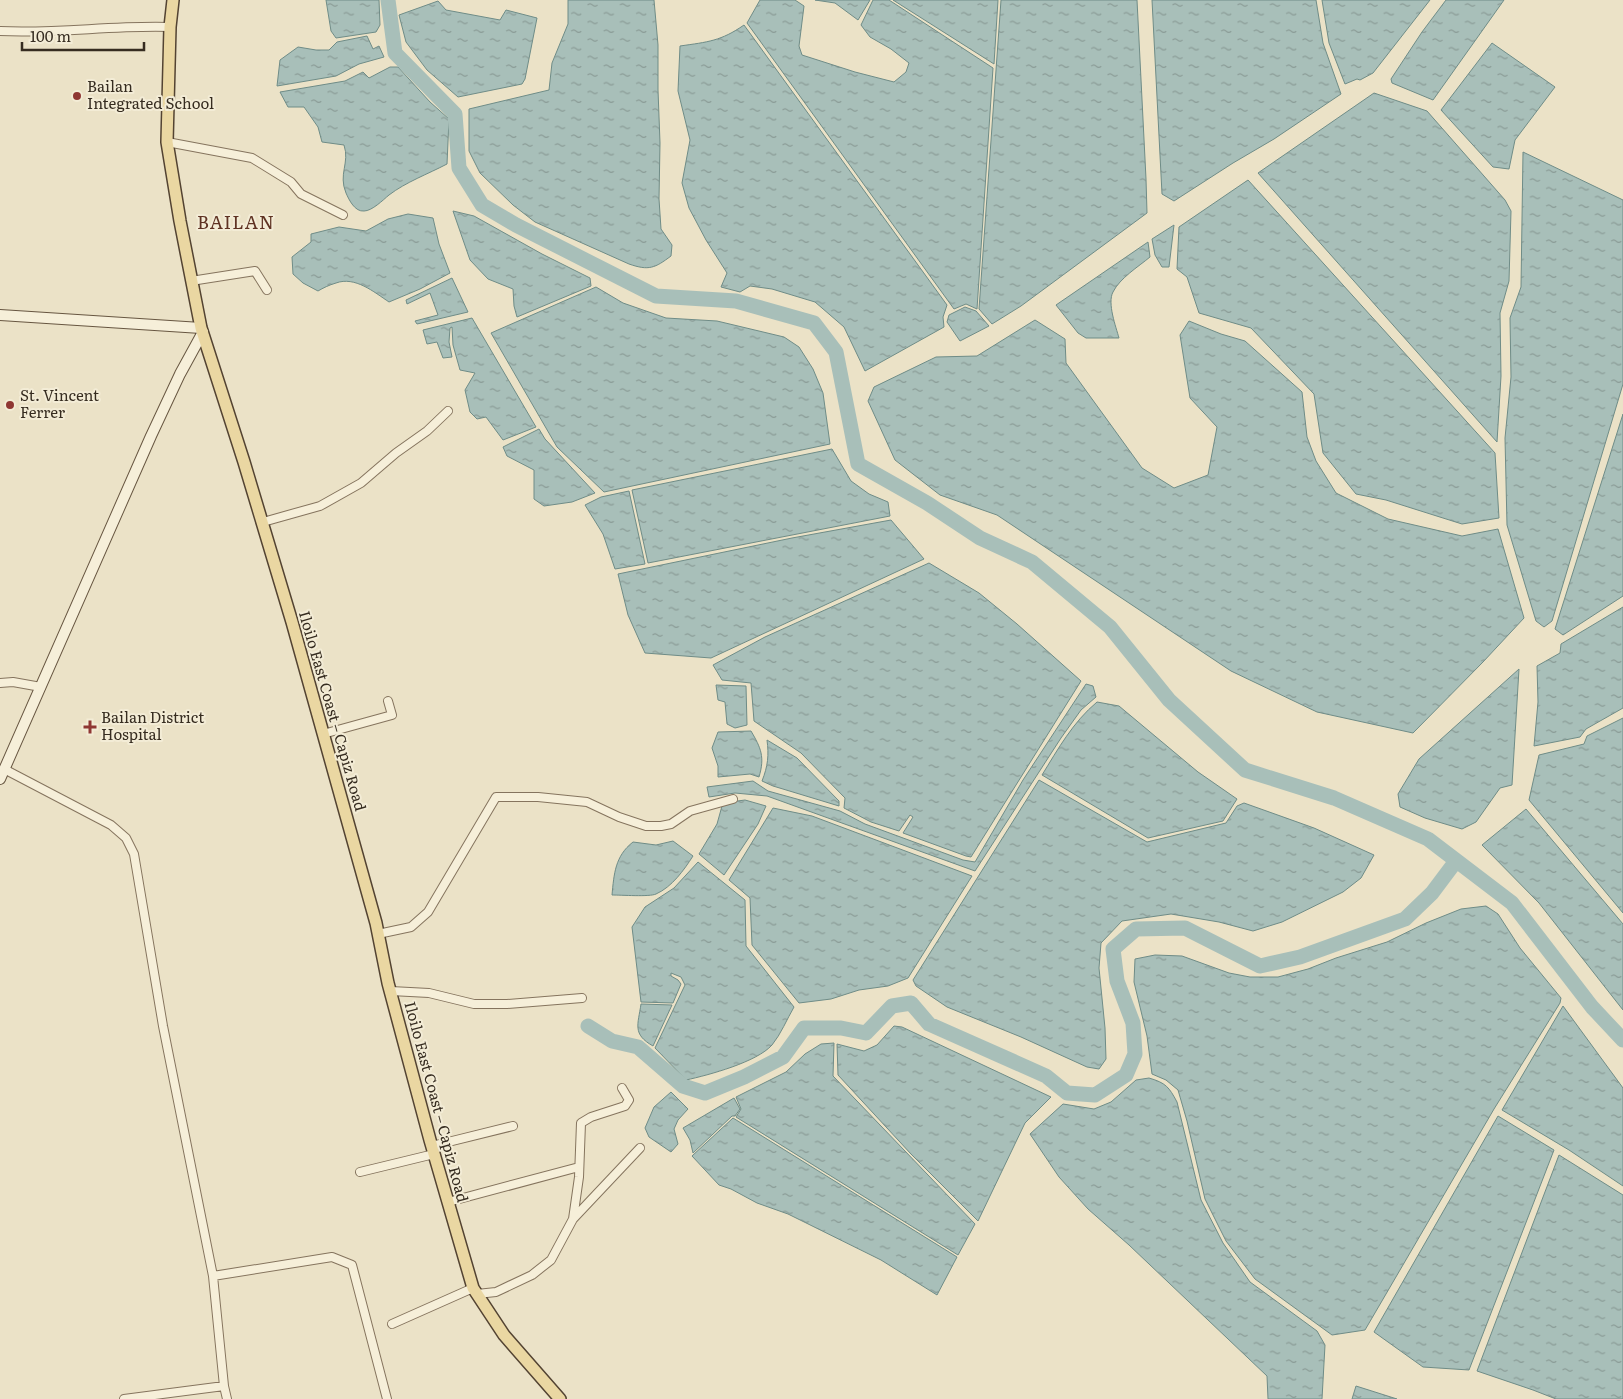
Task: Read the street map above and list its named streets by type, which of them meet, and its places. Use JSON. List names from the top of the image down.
{
  "streets": {
    "main road": ["Iloilo East Coast – Capiz Road"]
  },
  "districts": ["BAILAN"],
  "places": {
    "other": ["Bailan Integrated School", "St. Vincent Ferrer"],
    "health": ["Bailan District Hospital"]
  },
  "scale_bar": "100 m"
}
